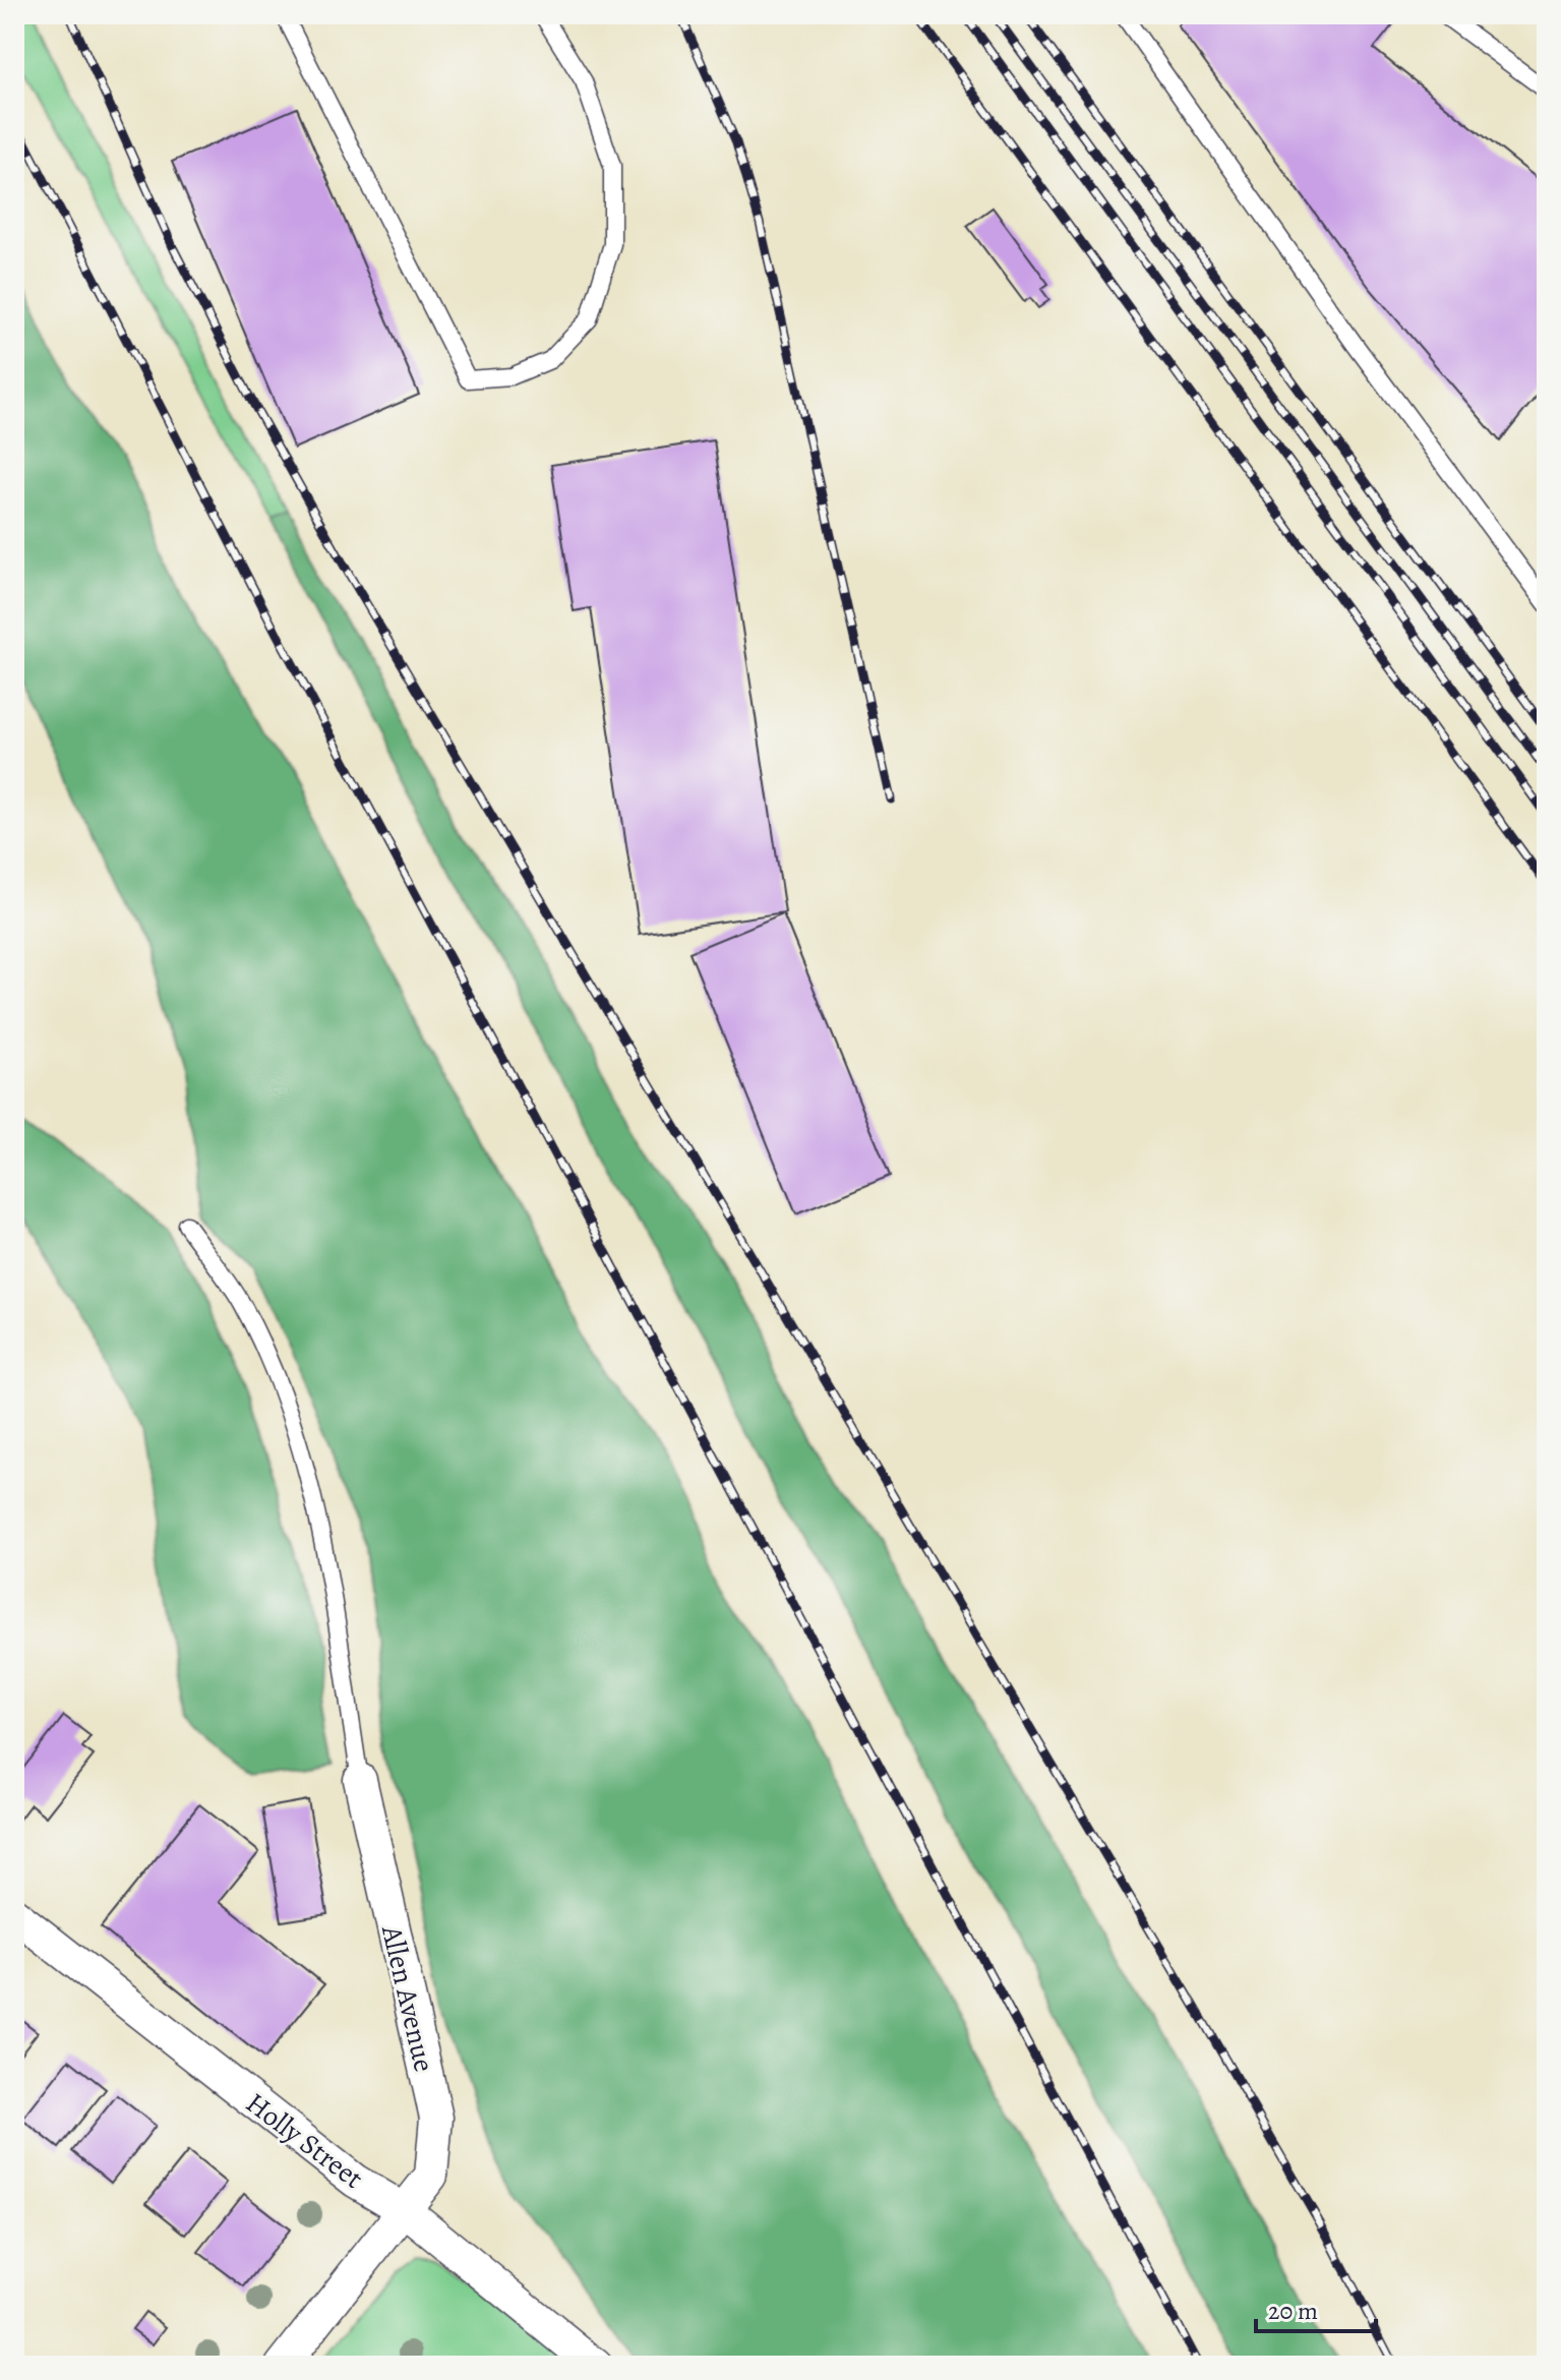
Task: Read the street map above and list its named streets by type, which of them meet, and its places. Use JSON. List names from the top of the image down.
{
  "streets": {
    "street": ["Allen Avenue", "Holly Street"]
  },
  "crossings": [
    ["Allen Avenue", "Holly Street"]
  ],
  "scale_bar": "20 m"
}
